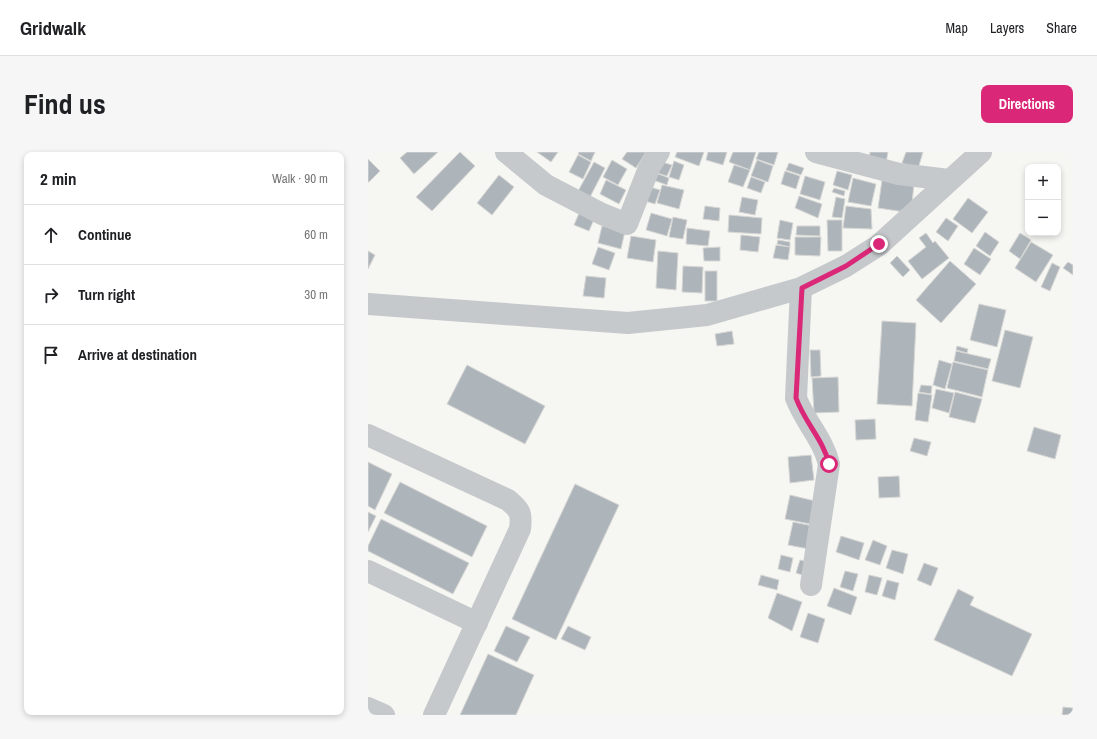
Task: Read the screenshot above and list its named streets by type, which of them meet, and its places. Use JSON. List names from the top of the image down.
{
  "page": {
    "header": "Gridwalk",
    "nav": ["Map", "Layers", "Share"],
    "title": "Find us",
    "buttons": "Directions",
    "heading": ["2 min", "Walk · 90 m"],
    "map_buttons": ["+", "−"],
    "list": [
      ["Continue", "60 m"],
      ["Turn right", "30 m"],
      "Arrive at destination"
    ]
  }
}
